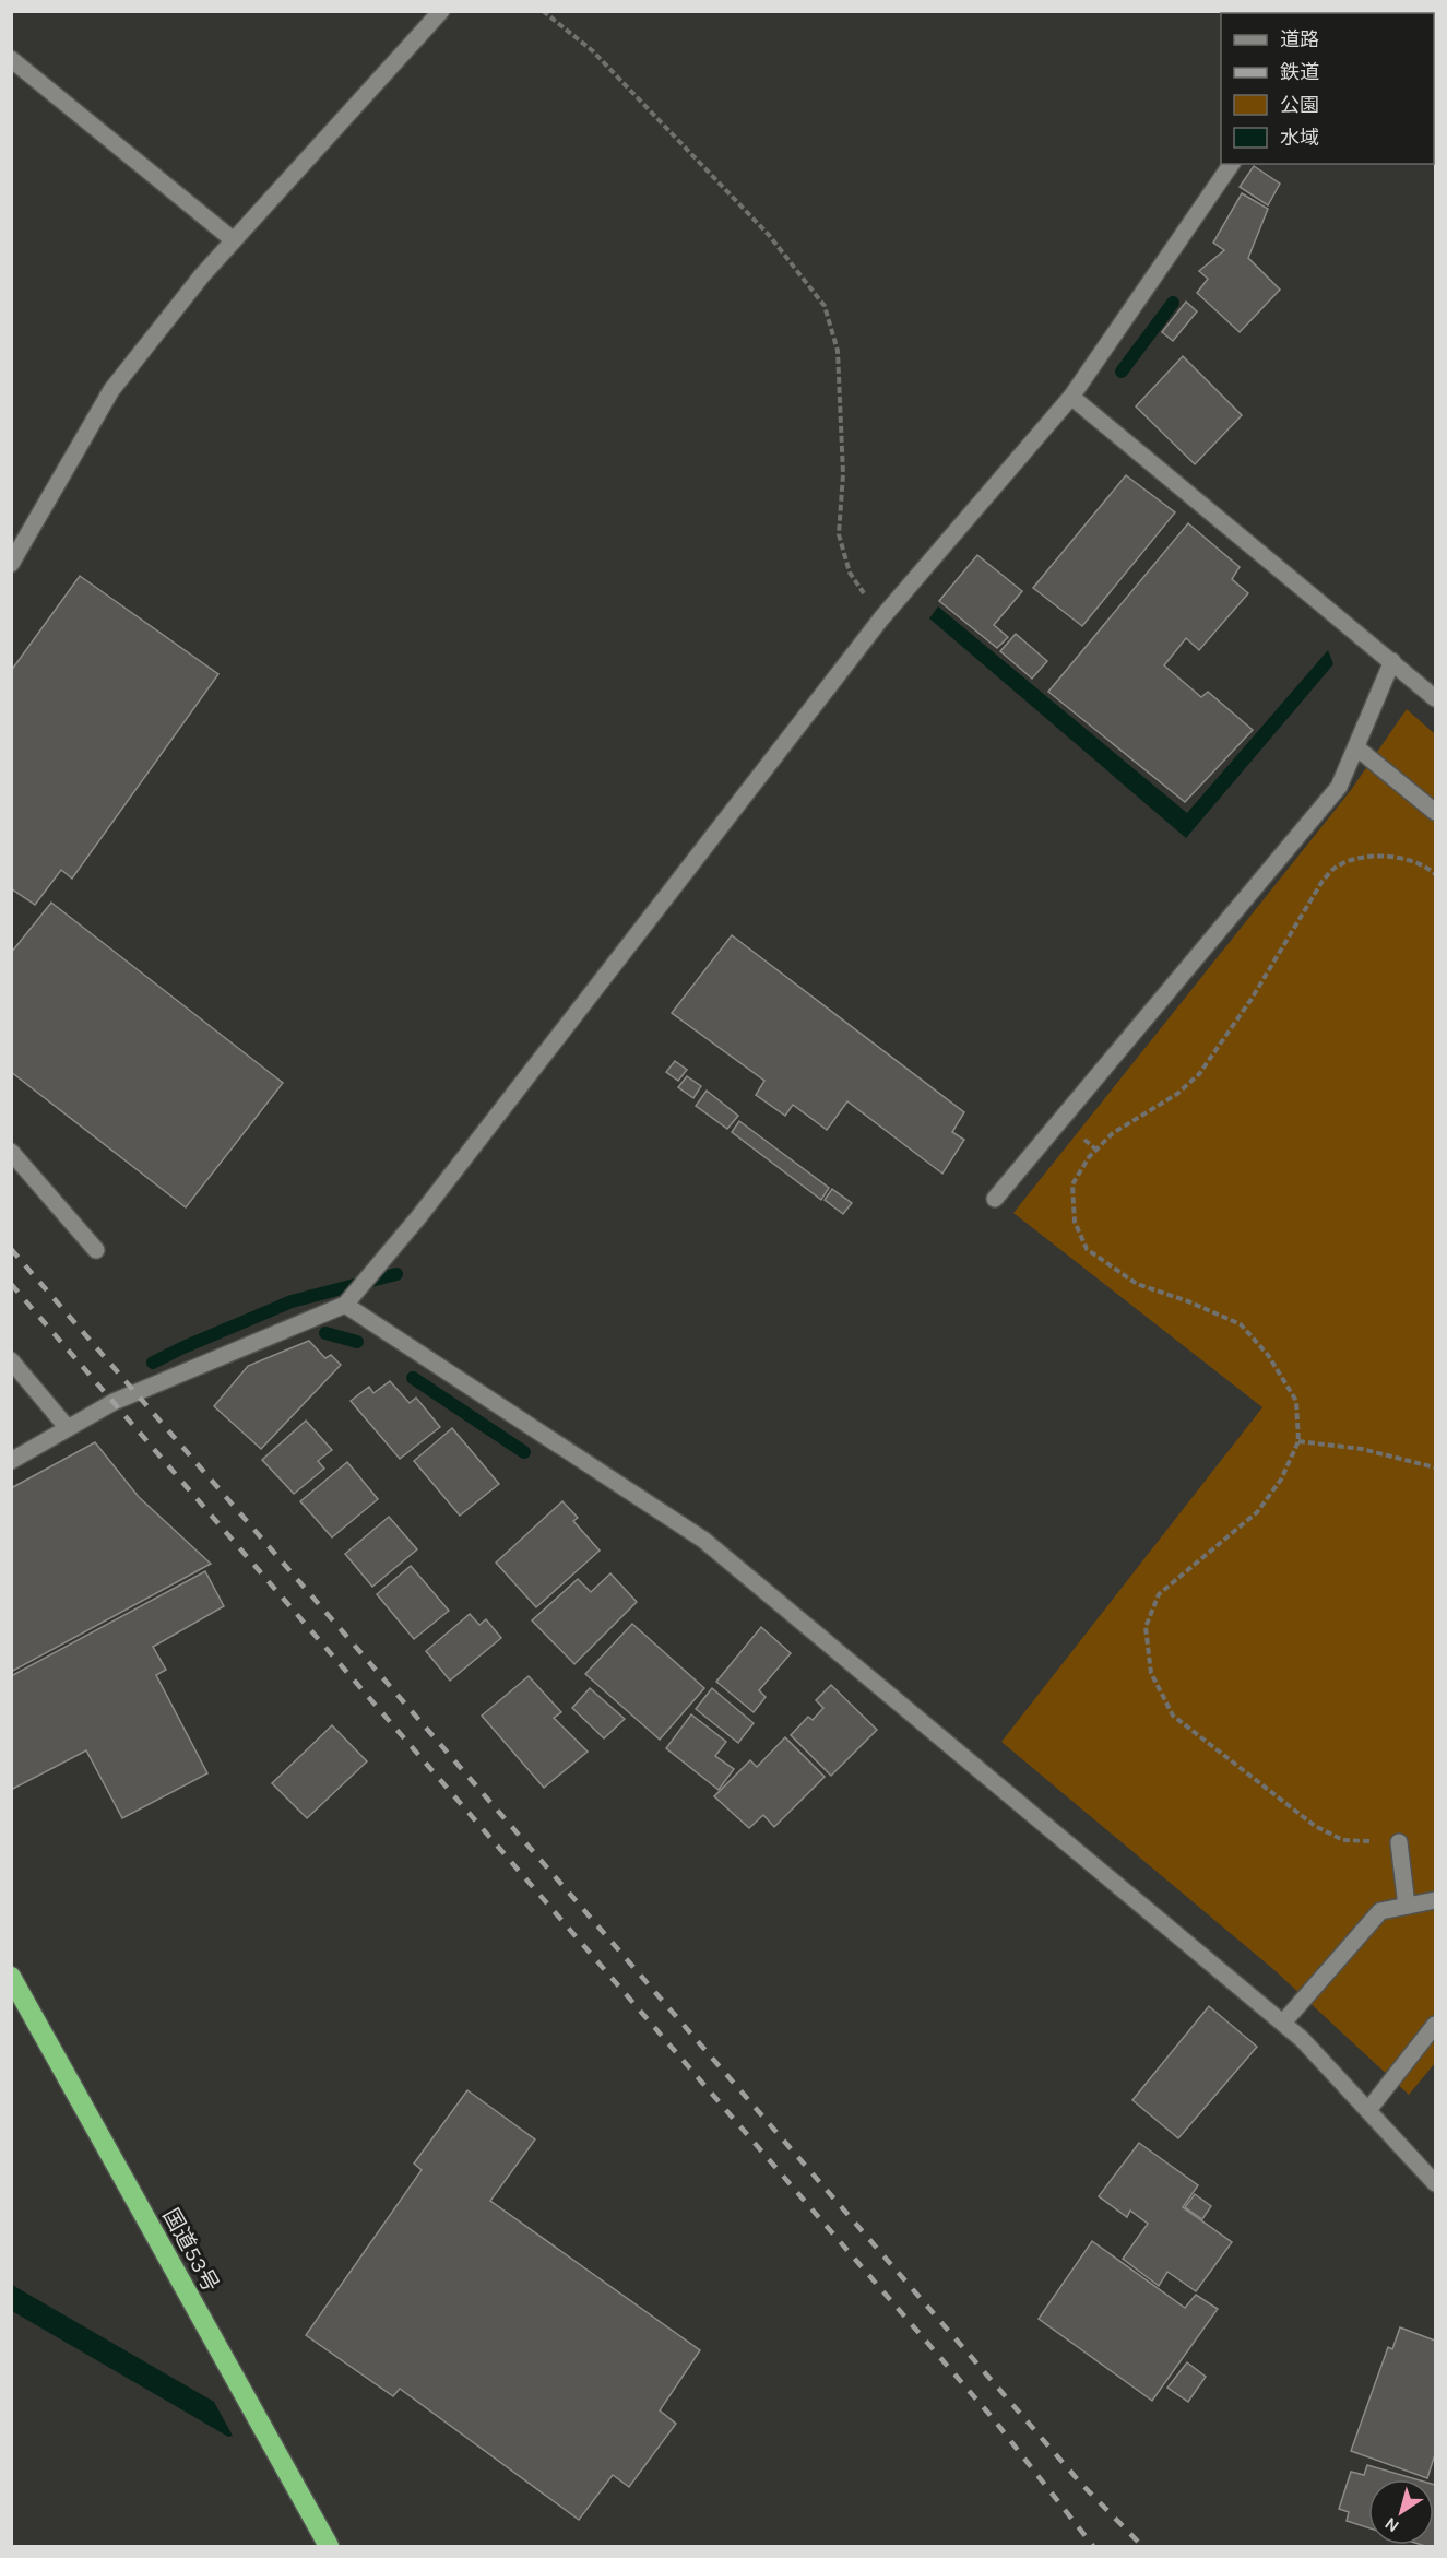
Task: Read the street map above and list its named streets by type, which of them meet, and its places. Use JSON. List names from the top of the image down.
{
  "streets": {
    "highway": ["国道53号"]
  },
  "legend": [
    "道路",
    "鉄道",
    "公園",
    "水域"
  ],
  "north": "bottom left"
}
